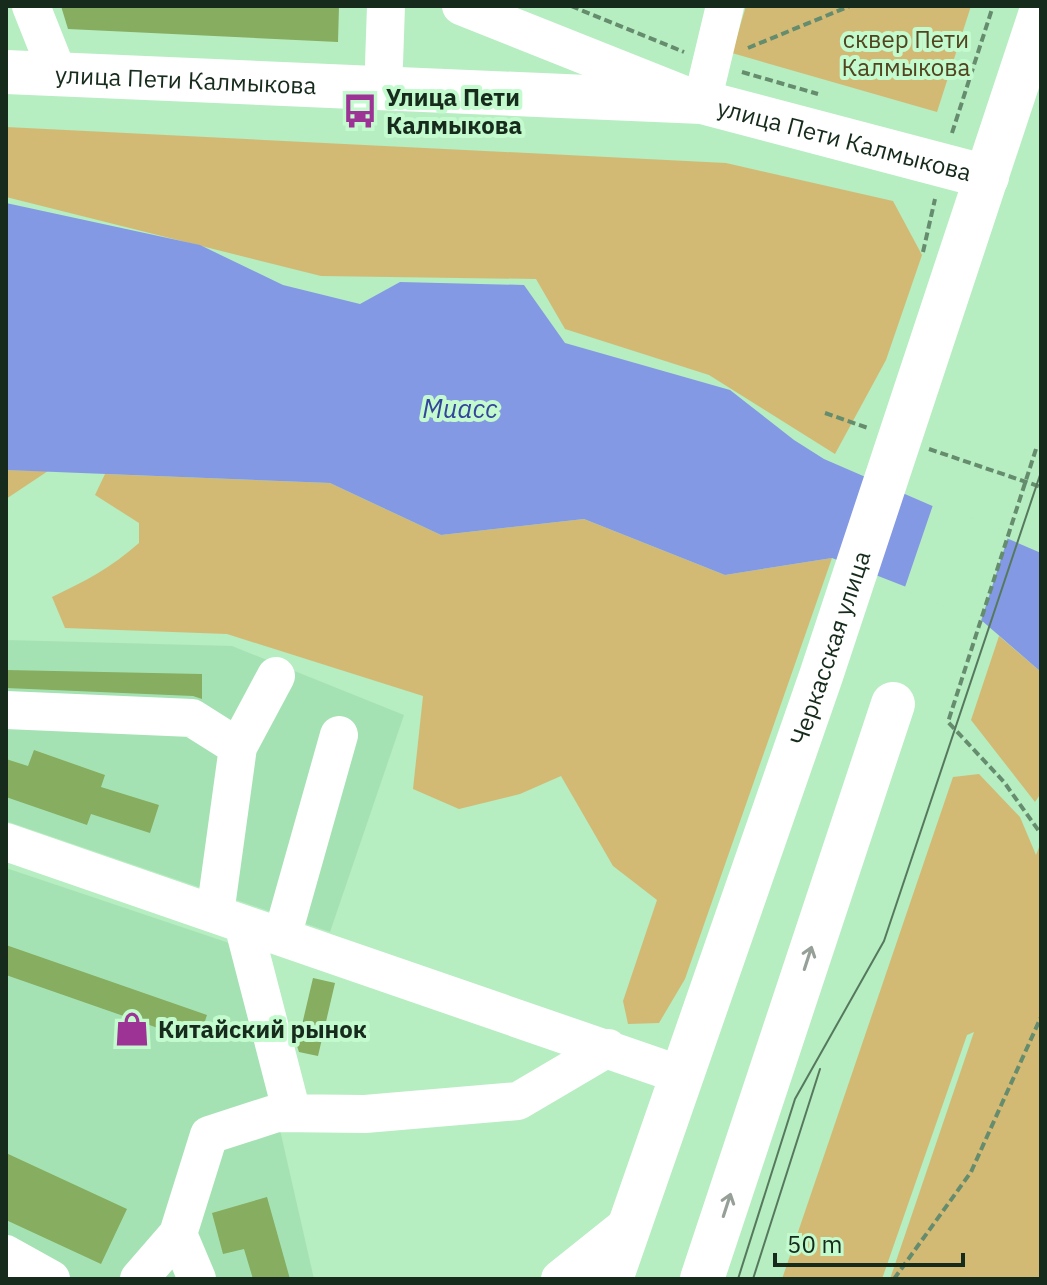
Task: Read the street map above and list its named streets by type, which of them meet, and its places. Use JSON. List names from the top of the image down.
{
  "streets": {
    "main road": ["улица Пети Калмыкова", "Черкасская улица"]
  },
  "crossings": [
    ["улица Пети Калмыкова", "Черкасская улица"]
  ],
  "water": ["Миасс"],
  "parks": ["сквер Пети Калмыкова"],
  "places": {
    "bus stop": ["Улица Пети Калмыкова"],
    "shop": ["Китайский рынок"]
  },
  "scale_bar": "50 m"
}
